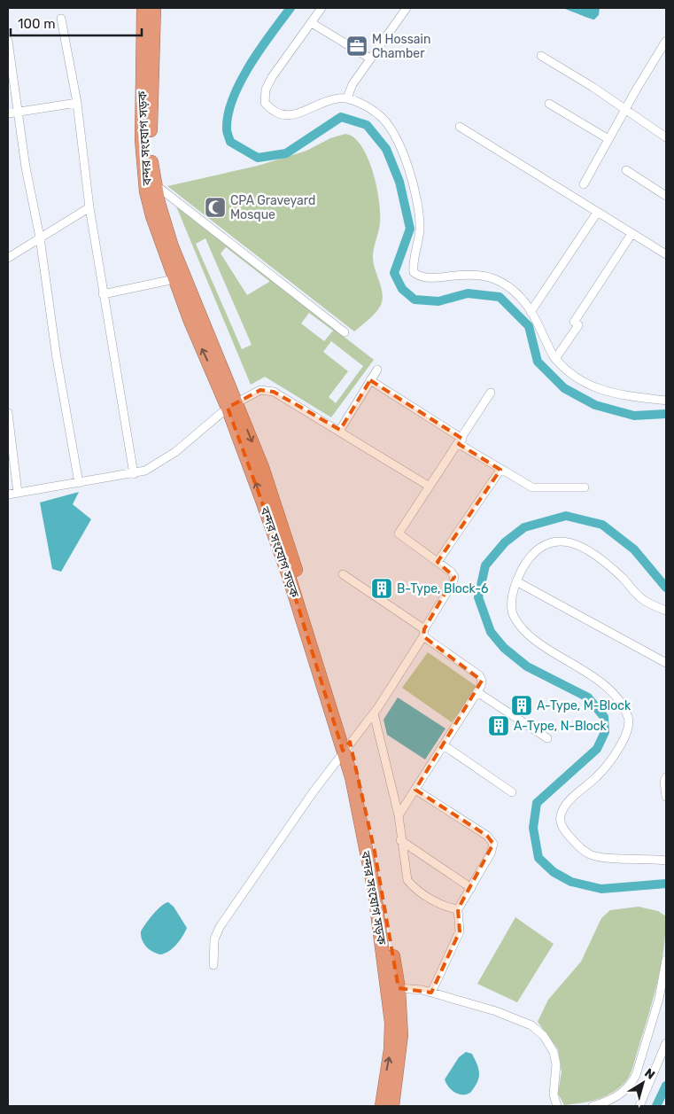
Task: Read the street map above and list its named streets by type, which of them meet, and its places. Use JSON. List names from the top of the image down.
{
  "streets": {
    "highway": ["বন্দর সংযোগ সড়ক"]
  },
  "places": {
    "office": ["M Hossain Chamber"],
    "mosque": ["CPA Graveyard Mosque"],
    "building": ["B-Type, Block-6", "A-Type, M-Block", "A-Type, N-Block"]
  },
  "scale_bar": "100 m",
  "north": "top right"
}
